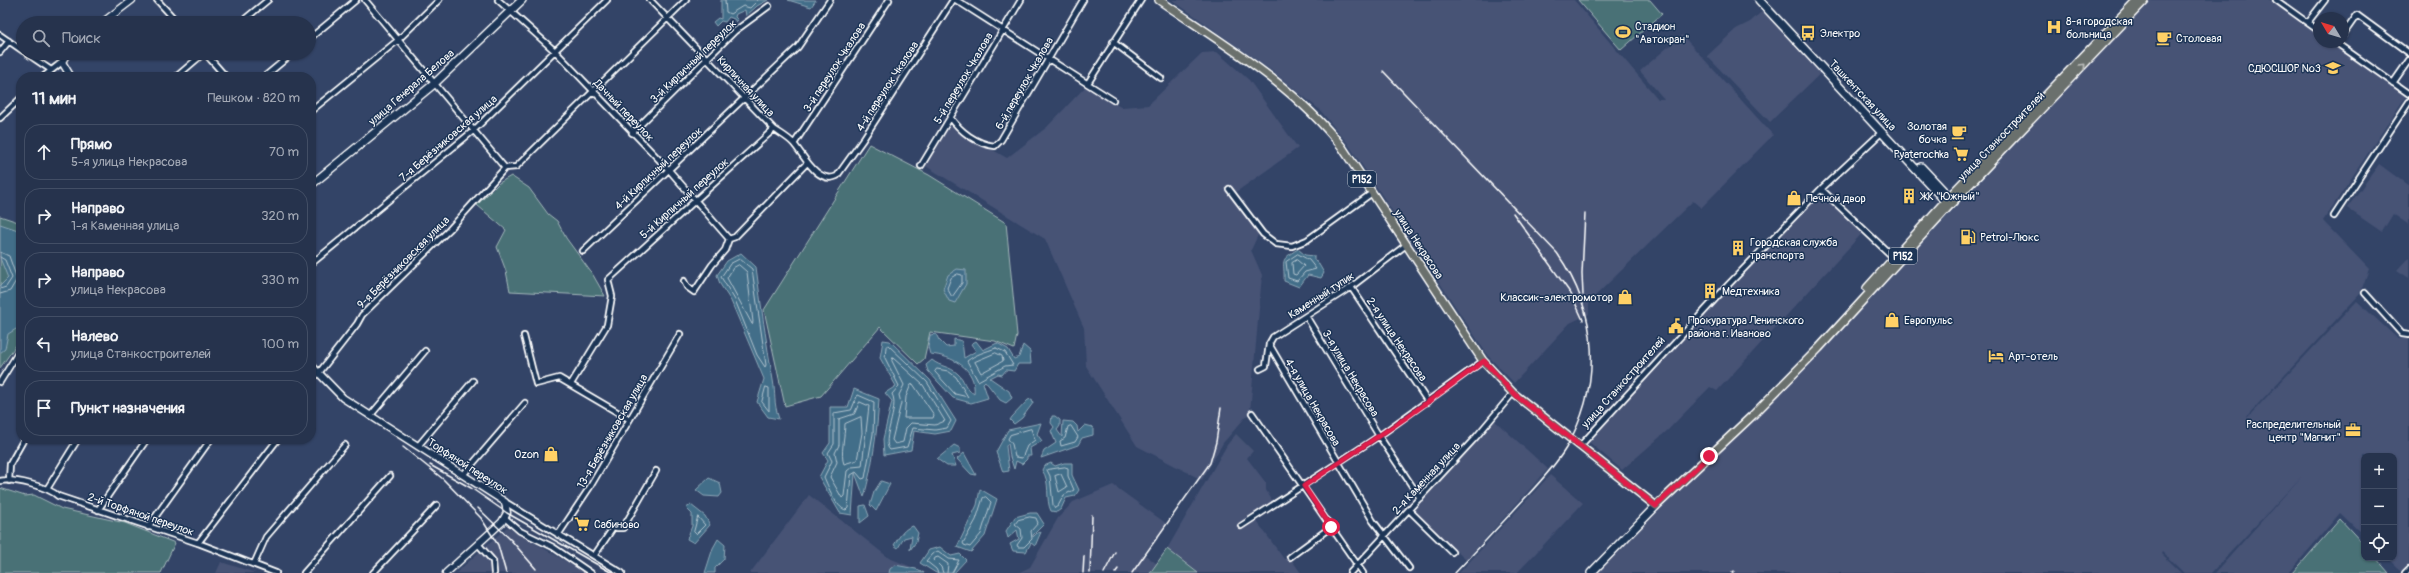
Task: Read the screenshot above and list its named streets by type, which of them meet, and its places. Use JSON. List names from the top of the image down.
{
  "streets": {
    "main road": [
      "улица Генерала Белова",
      "Ташкентская улица",
      "улица Станкостроителей",
      "Р152",
      "улица Некрасова"
    ],
    "street": [
      "3-й Кирпичный переулок",
      "3-й переулок Чкалова",
      "5-й переулок Чкалова",
      "6-й переулок Чкалова",
      "Кирпичная улица",
      "4-й переулок Чкалова",
      "Дачный переулок",
      "7-я Берёзниковская улица",
      "4-й Кирпичный переулок",
      "5-й Кирпичный переулок",
      "9-я Берёзниковская улица",
      "Каменный тупик",
      "2-я улица Некрасова",
      "3-я улица Некрасова",
      "4-я улица Некрасова",
      "13-я Берёзниковская улица",
      "Торфяной переулок",
      "2-я Каменная улица",
      "2-й Торфяной переулок"
    ]
  },
  "crossings": [
    ["3-й Кирпичный переулок", "Кирпичная улица"],
    ["3-й Кирпичный переулок", "Дачный переулок"],
    ["3-й переулок Чкалова", "Кирпичная улица"],
    ["5-й переулок Чкалова", "6-й переулок Чкалова"],
    ["Кирпичная улица", "4-й переулок Чкалова"],
    ["Кирпичная улица", "4-й Кирпичный переулок"],
    ["Кирпичная улица", "5-й Кирпичный переулок"],
    ["улица Генерала Белова", "Дачный переулок"],
    ["Ташкентская улица", "улица Станкостроителей"],
    ["Дачный переулок", "7-я Берёзниковская улица"],
    ["Дачный переулок", "4-й Кирпичный переулок"],
    ["Дачный переулок", "5-й Кирпичный переулок"],
    ["улица Станкостроителей", "улица Некрасова"],
    ["улица Некрасова", "Каменный тупик"],
    ["улица Некрасова", "2-я Каменная улица"],
    ["9-я Берёзниковская улица", "Торфяной переулок"],
    ["Каменный тупик", "2-я улица Некрасова"],
    ["Каменный тупик", "3-я улица Некрасова"],
    ["Каменный тупик", "4-я улица Некрасова"],
    ["3-я улица Некрасова", "2-я Каменная улица"],
    ["4-я улица Некрасова", "2-я Каменная улица"],
    ["13-я Берёзниковская улица", "Торфяной переулок"]
  ],
  "places": {
    "hospital": ["8-я городская больница"],
    "sports": ["Стадион \"Автокран\""],
    "bus stop": ["Электро"],
    "cafe": ["Столовая", "Золотая бочка"],
    "school or university": ["СДЮСШОР №3"],
    "supermarket": ["Pyaterochka", "Сабиново"],
    "building": ["ЖК \"Южный\"", "Городская служба транспорта", "Медтехника"],
    "shop": [
      "Печной двор",
      "Классик-электромотор",
      "Европульс",
      "Ozon"
    ],
    "fuel station": ["Petrol-Люкс"],
    "public building": ["Прокуратура Ленинского района г. Иваново"],
    "hotel": ["Арт-отель"],
    "office": ["Распределительный центр \"Магнит\""]
  },
  "north": "top left",
  "page": {
    "search": "Поиск",
    "heading": ["11 мин", "Пешком · 820 m"],
    "list": [
      ["Прямо", "5-я улица Некрасова", "70 m"],
      ["Направо", "1-я Каменная улица", "320 m"],
      ["Направо", "улица Некрасова", "330 m"],
      ["Налево", "улица Станкостроителей", "100 m"],
      "Пункт назначения"
    ],
    "map_buttons": ["+", "−"]
  }
}
